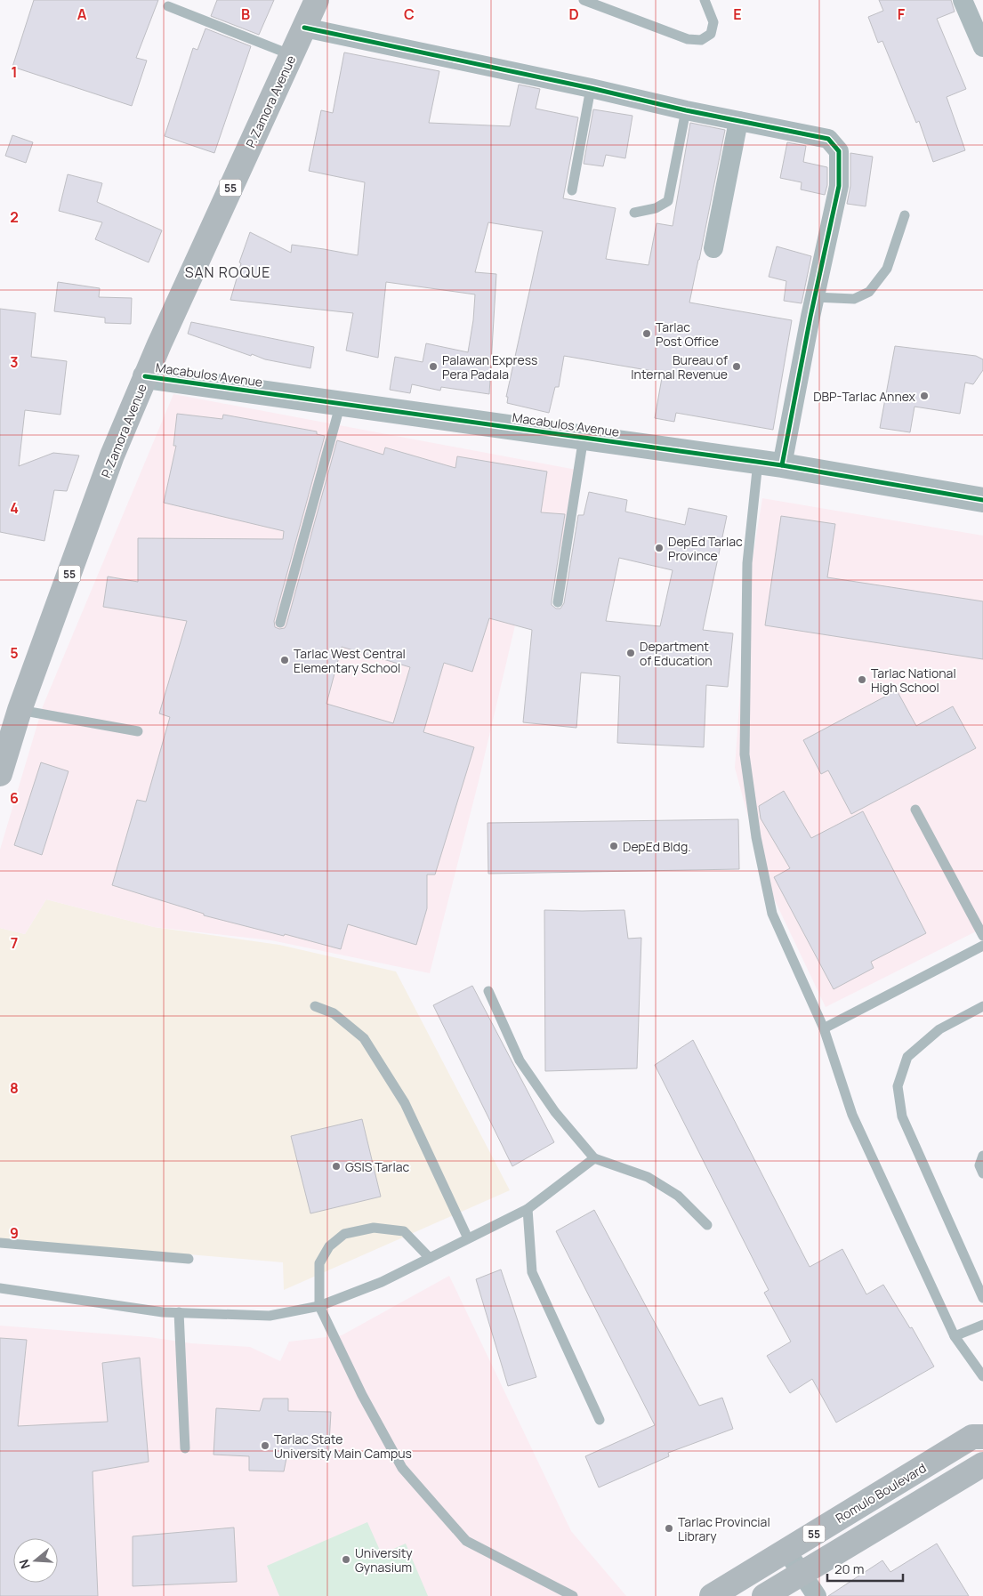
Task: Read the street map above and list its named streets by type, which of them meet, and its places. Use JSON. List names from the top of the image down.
{
  "streets": {
    "highway": ["P. Zamora Avenue", "55", "Romulo Boulevard"],
    "street": ["Macabulos Avenue"]
  },
  "crossings": [
    ["P. Zamora Avenue", "Macabulos Avenue"]
  ],
  "districts": ["SAN ROQUE"],
  "places": [
    "Tarlac Post Office",
    "Palawan Express Pera Padala",
    "Bureau of Internal Revenue",
    "DBP-Tarlac Annex",
    "DepEd Tarlac Province",
    "Department of Education",
    "Tarlac West Central Elementary School",
    "Tarlac National High School",
    "DepEd Bldg.",
    "GSIS Tarlac",
    "Tarlac State University Main Campus",
    "Tarlac Provincial Library",
    "University Gynasium"
  ],
  "scale_bar": "20 m",
  "north": "left",
  "grid": {
    "columns": [
      "A",
      "B",
      "C",
      "D",
      "E",
      "F"
    ],
    "rows": [
      "1",
      "2",
      "3",
      "4",
      "5",
      "6",
      "7",
      "8",
      "9"
    ]
  }
}
